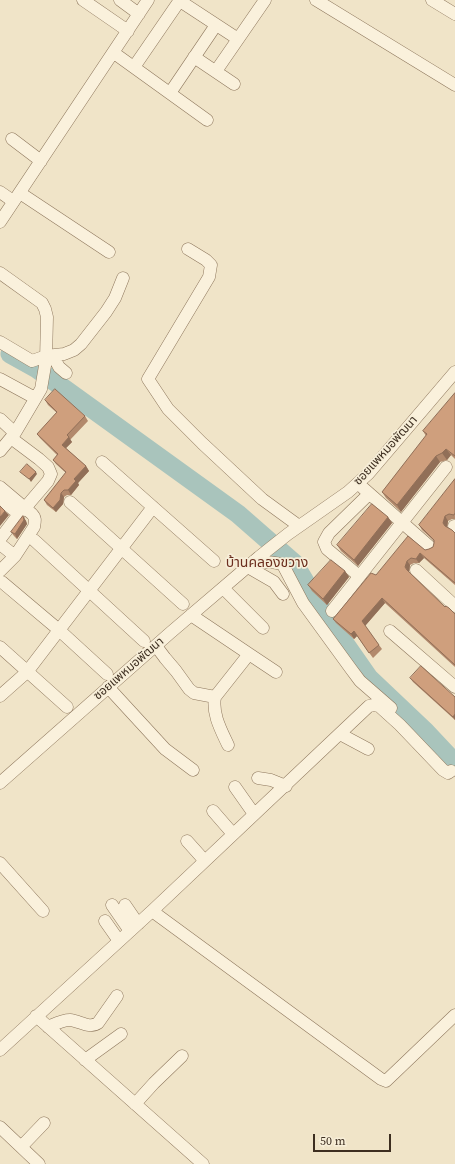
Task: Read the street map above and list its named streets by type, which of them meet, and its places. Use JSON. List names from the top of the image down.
{
  "streets": {
    "street": ["ซอยแพหมอพัฒนา"]
  },
  "districts": ["บ้านคลองขวาง"],
  "scale_bar": "50 m"
}
